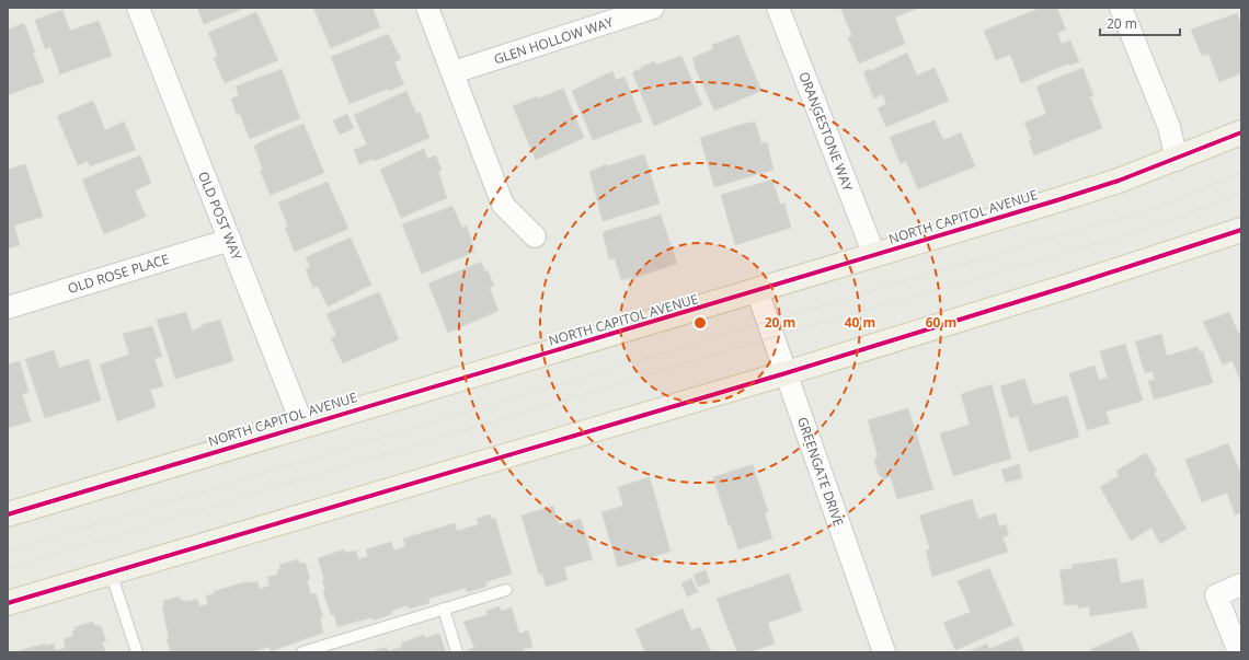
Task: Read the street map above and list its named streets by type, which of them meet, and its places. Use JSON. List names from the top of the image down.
{
  "streets": {
    "main road": ["NORTH CAPITOL AVENUE"],
    "street": [
      "GLEN HOLLOW WAY",
      "ORANGESTONE WAY",
      "OLD POST WAY",
      "OLD ROSE PLACE",
      "GREENGATE DRIVE"
    ]
  },
  "crossings": [
    ["ORANGESTONE WAY", "NORTH CAPITOL AVENUE"],
    ["OLD POST WAY", "NORTH CAPITOL AVENUE"],
    ["OLD POST WAY", "OLD ROSE PLACE"],
    ["NORTH CAPITOL AVENUE", "GREENGATE DRIVE"]
  ],
  "scale_bar": "20 m",
  "rings": ["20 m", "40 m", "60 m"]
}
